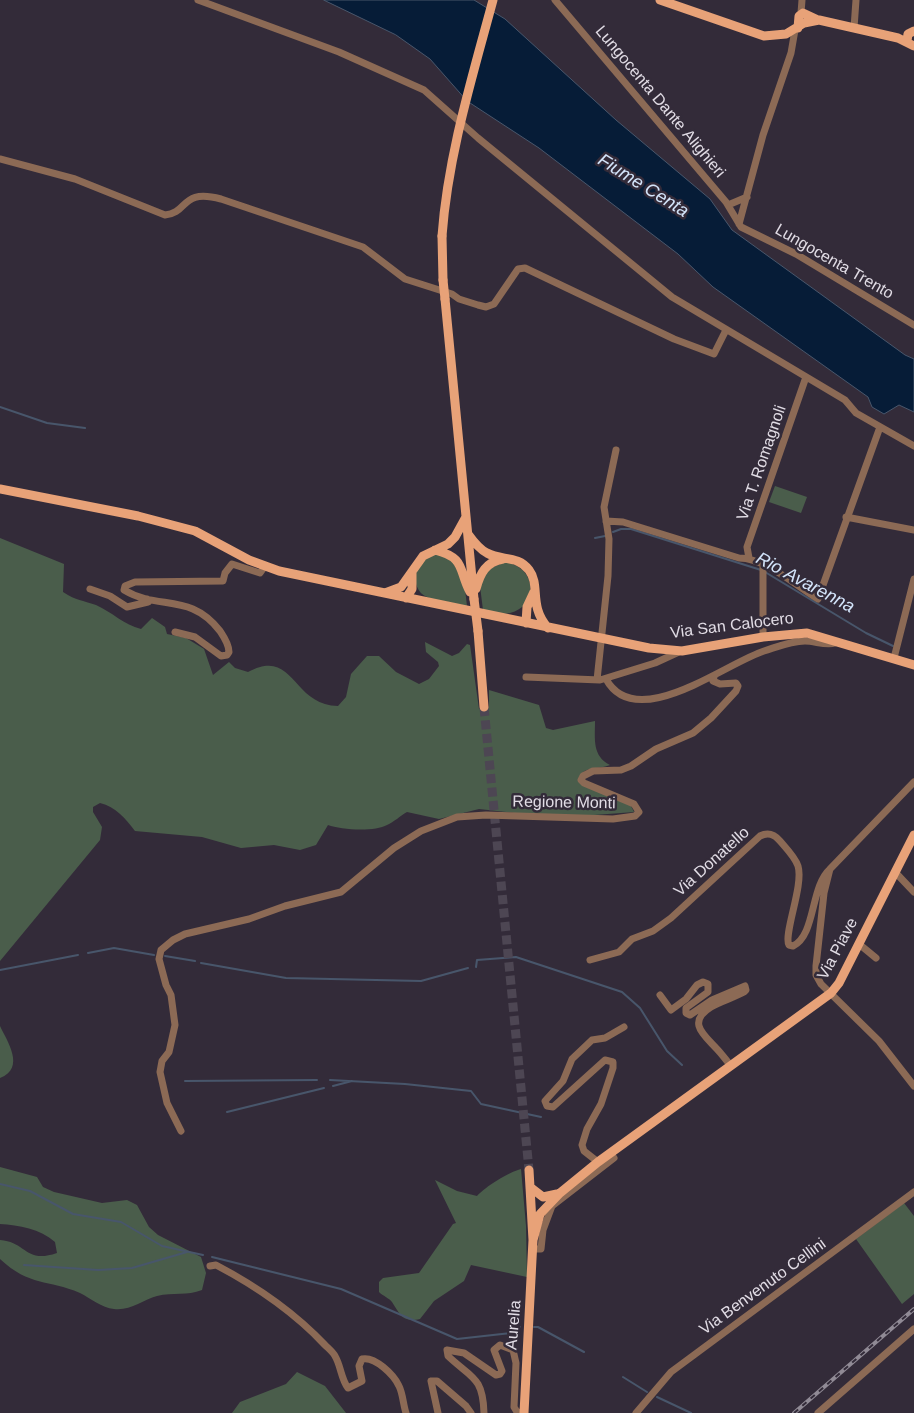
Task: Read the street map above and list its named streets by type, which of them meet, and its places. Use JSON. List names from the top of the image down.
{
  "streets": {
    "main road": ["Via San Calocero", "Via Piave", "Aurelia"],
    "street": [
      "Lungocenta Dante Alighieri",
      "Lungocenta Trento",
      "Via T. Romagnoli",
      "Regione Monti",
      "Via Donatello",
      "Via Benvenuto Cellini"
    ]
  },
  "crossings": [
    ["Lungocenta Dante Alighieri", "Lungocenta Trento"],
    ["Via Piave", "Aurelia"]
  ],
  "water": ["Fiume Centa", "Rio Avarenna"]
}
